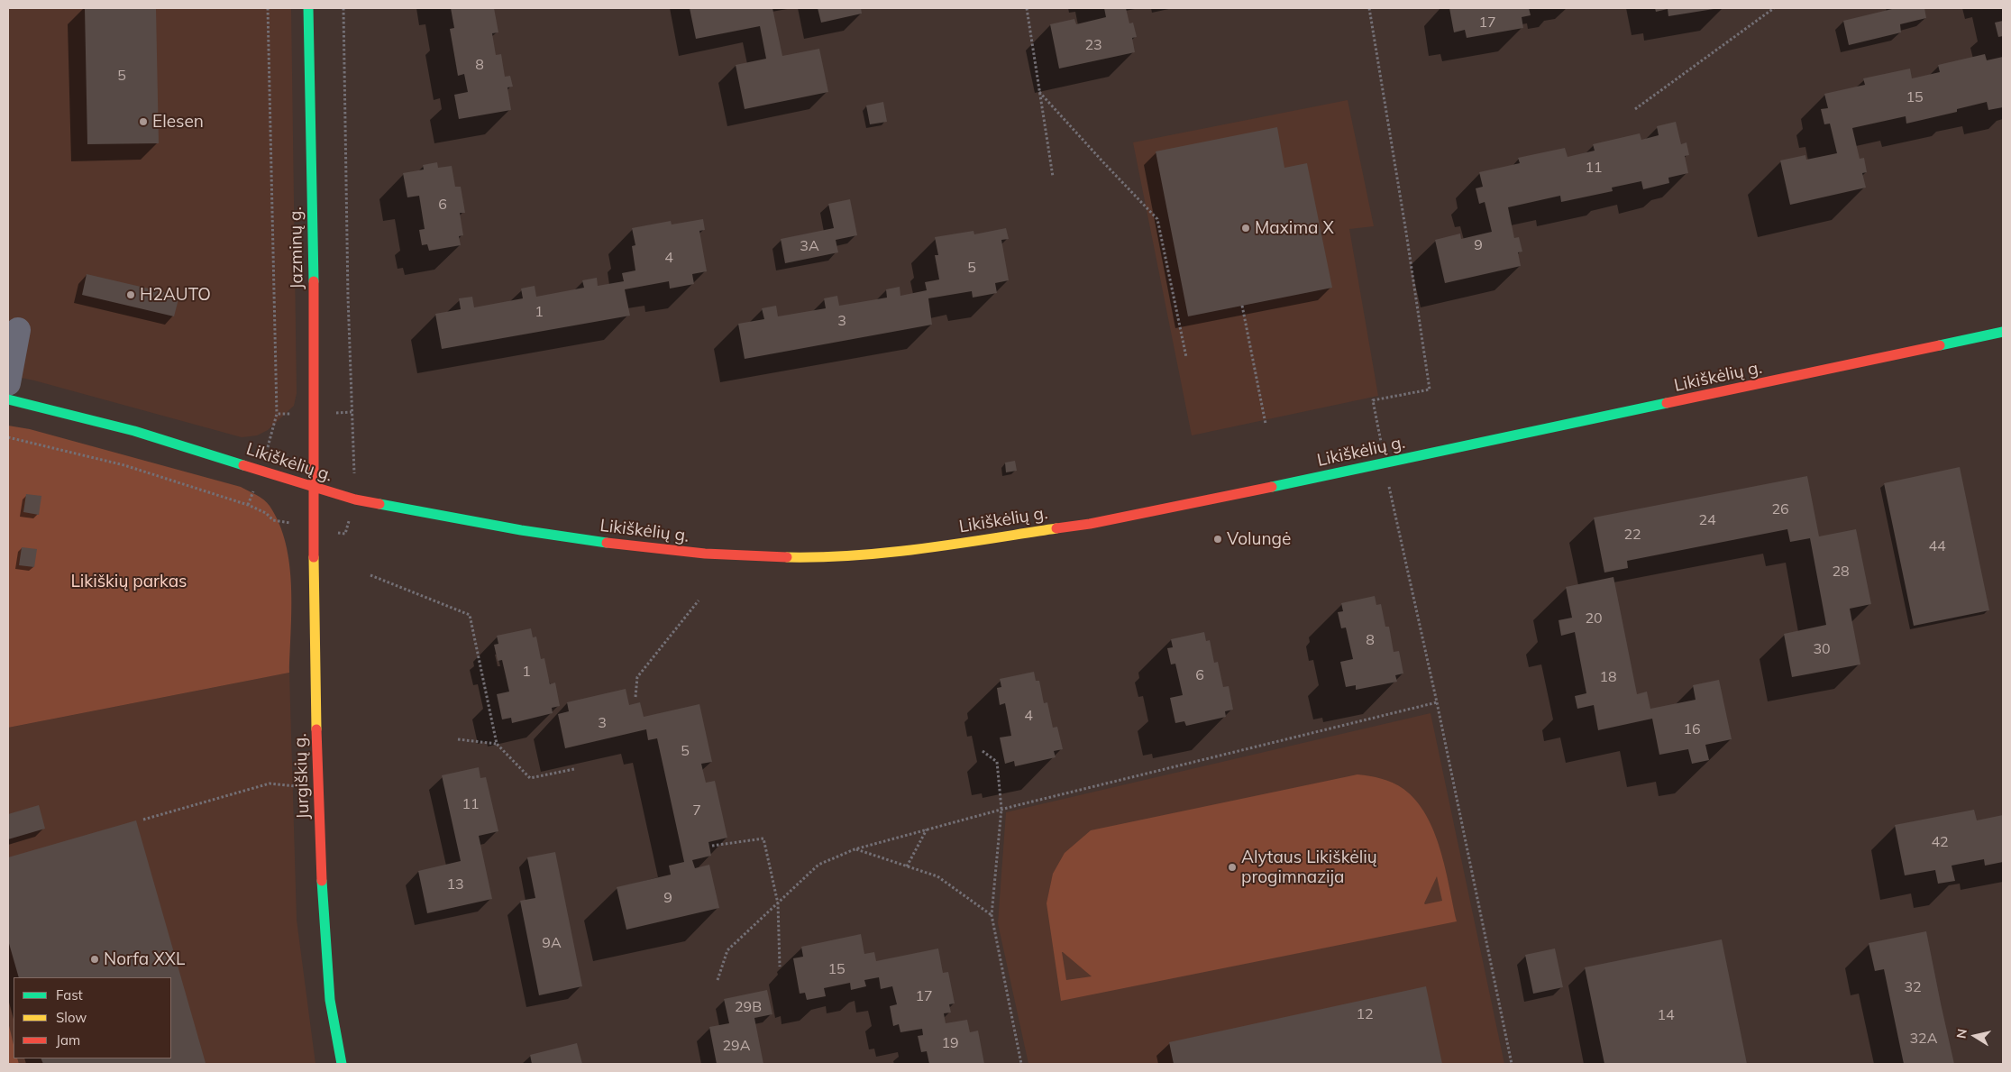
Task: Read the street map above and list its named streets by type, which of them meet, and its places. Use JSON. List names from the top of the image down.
{
  "streets": {
    "street": ["Jazminų g.", "Likiškėlių g.", "Jurgiškių g."]
  },
  "crossings": [
    ["Jazminų g.", "Likiškėlių g."],
    ["Jazminų g.", "Jurgiškių g."],
    ["Likiškėlių g.", "Jurgiškių g."]
  ],
  "parks": ["Likiškių parkas"],
  "places": [
    "Elesen",
    "Maxima X",
    "H2AUTO",
    "Volungė",
    "Alytaus Likiškėlių progimnazija",
    "Norfa XXL"
  ],
  "house_numbers": [
    "17",
    "23",
    "8",
    "5",
    "15",
    "11",
    "6",
    "9",
    "3A",
    "4",
    "5",
    "1",
    "3",
    "26",
    "24",
    "22",
    "44",
    "28",
    "20",
    "8",
    "30",
    "1",
    "6",
    "18",
    "4",
    "3",
    "16",
    "5",
    "11",
    "7",
    "42",
    "13",
    "9",
    "9A",
    "15",
    "32",
    "17",
    "29B",
    "12",
    "14",
    "32A",
    "19",
    "29A"
  ],
  "legend": ["Fast", "Slow", "Jam"],
  "north": "left"
}
